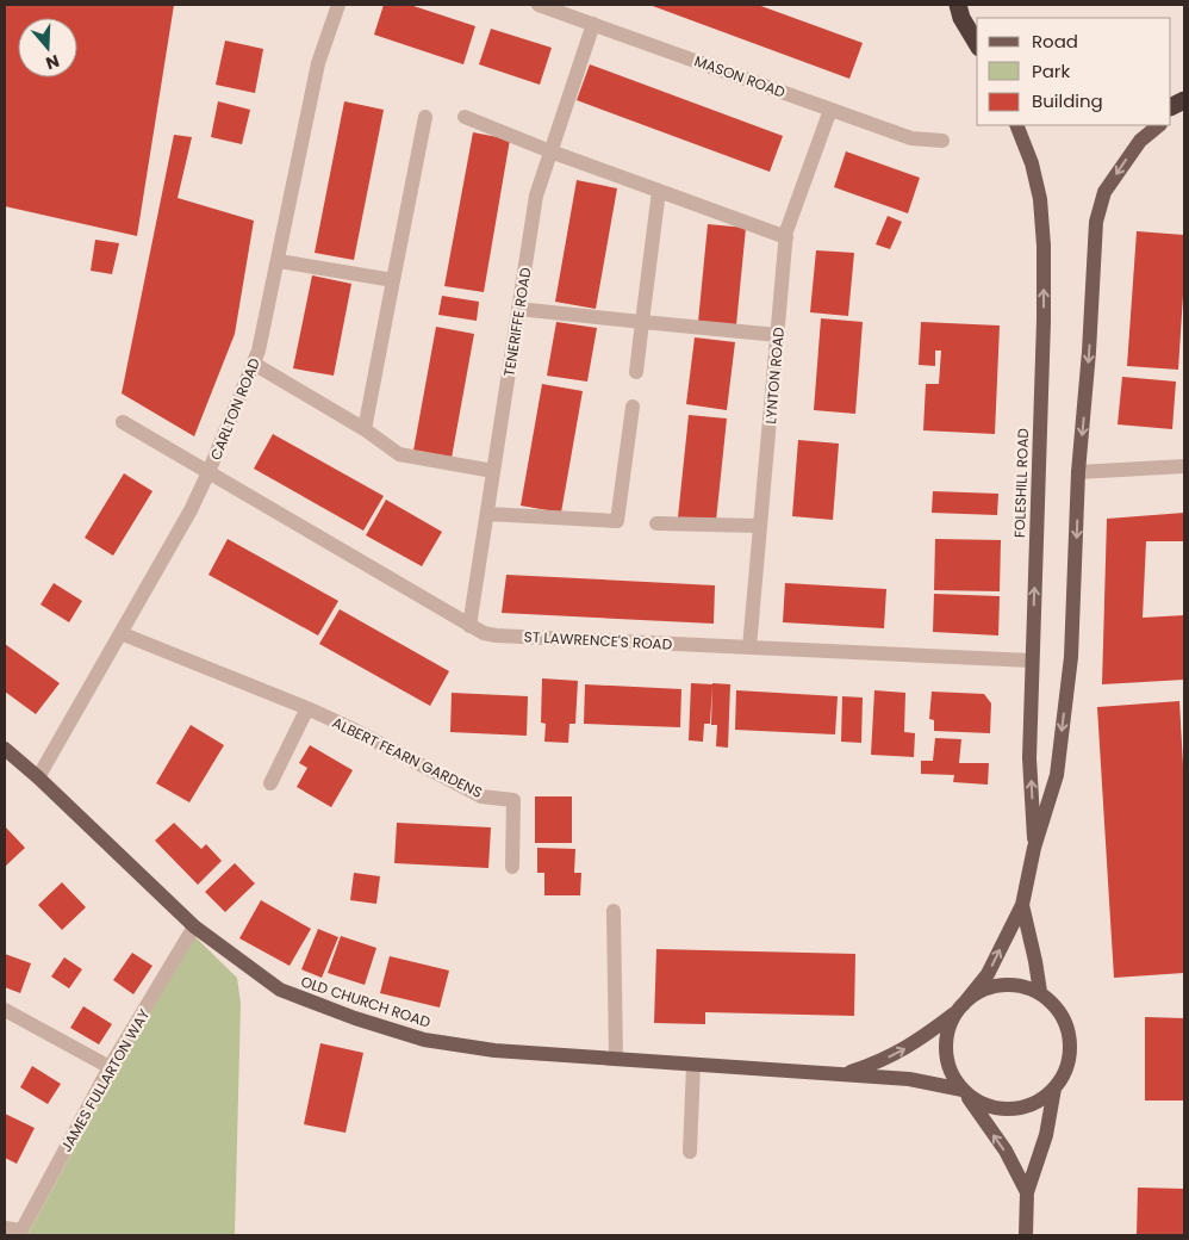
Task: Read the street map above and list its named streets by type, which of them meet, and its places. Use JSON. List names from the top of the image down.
{
  "streets": {
    "main road": ["FOLESHILL ROAD", "OLD CHURCH ROAD"],
    "street": [
      "MASON ROAD",
      "TENERIFFE ROAD",
      "LYNTON ROAD",
      "CARLTON ROAD",
      "ST LAWRENCE'S ROAD",
      "ALBERT FEARN GARDENS",
      "JAMES FULLARTON WAY"
    ]
  },
  "crossings": [
    ["MASON ROAD", "TENERIFFE ROAD"],
    ["MASON ROAD", "LYNTON ROAD"],
    ["TENERIFFE ROAD", "ST LAWRENCE'S ROAD"],
    ["LYNTON ROAD", "ST LAWRENCE'S ROAD"],
    ["CARLTON ROAD", "ST LAWRENCE'S ROAD"],
    ["CARLTON ROAD", "ALBERT FEARN GARDENS"],
    ["CARLTON ROAD", "OLD CHURCH ROAD"],
    ["FOLESHILL ROAD", "ST LAWRENCE'S ROAD"],
    ["FOLESHILL ROAD", "OLD CHURCH ROAD"],
    ["OLD CHURCH ROAD", "JAMES FULLARTON WAY"]
  ],
  "legend": ["Road", "Park", "Building"],
  "north": "bottom"
}
